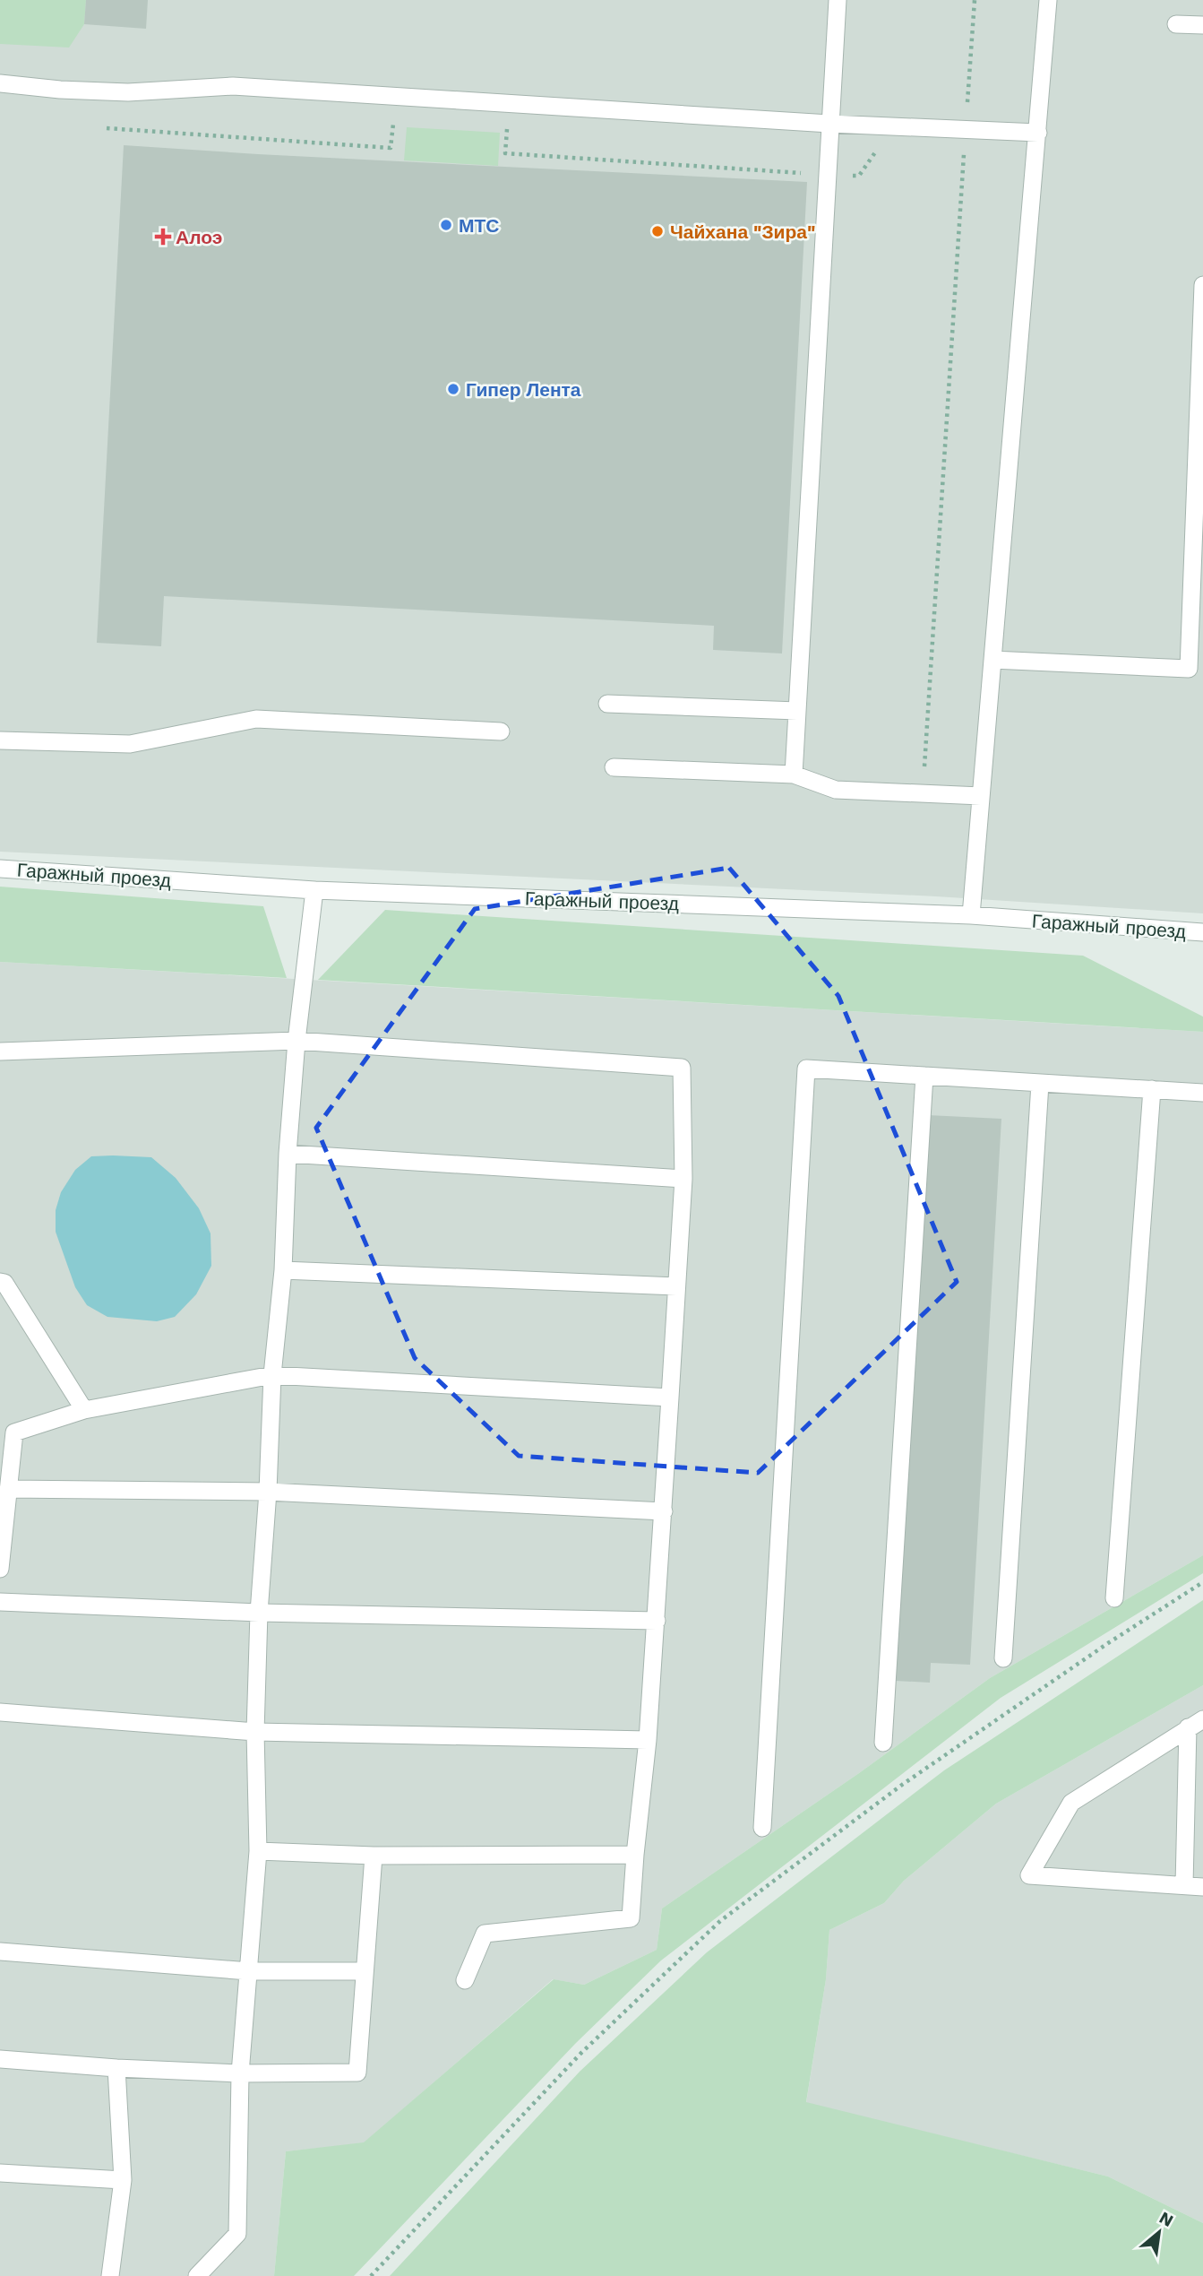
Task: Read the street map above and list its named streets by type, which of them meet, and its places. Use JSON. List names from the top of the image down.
{
  "streets": {
    "lane": ["Гаражный проезд"]
  },
  "places": {
    "other": ["МТС", "Чайхана \"Зира\"", "Гипер Лента"],
    "health": ["Алоэ"]
  },
  "north": "top right"
}
